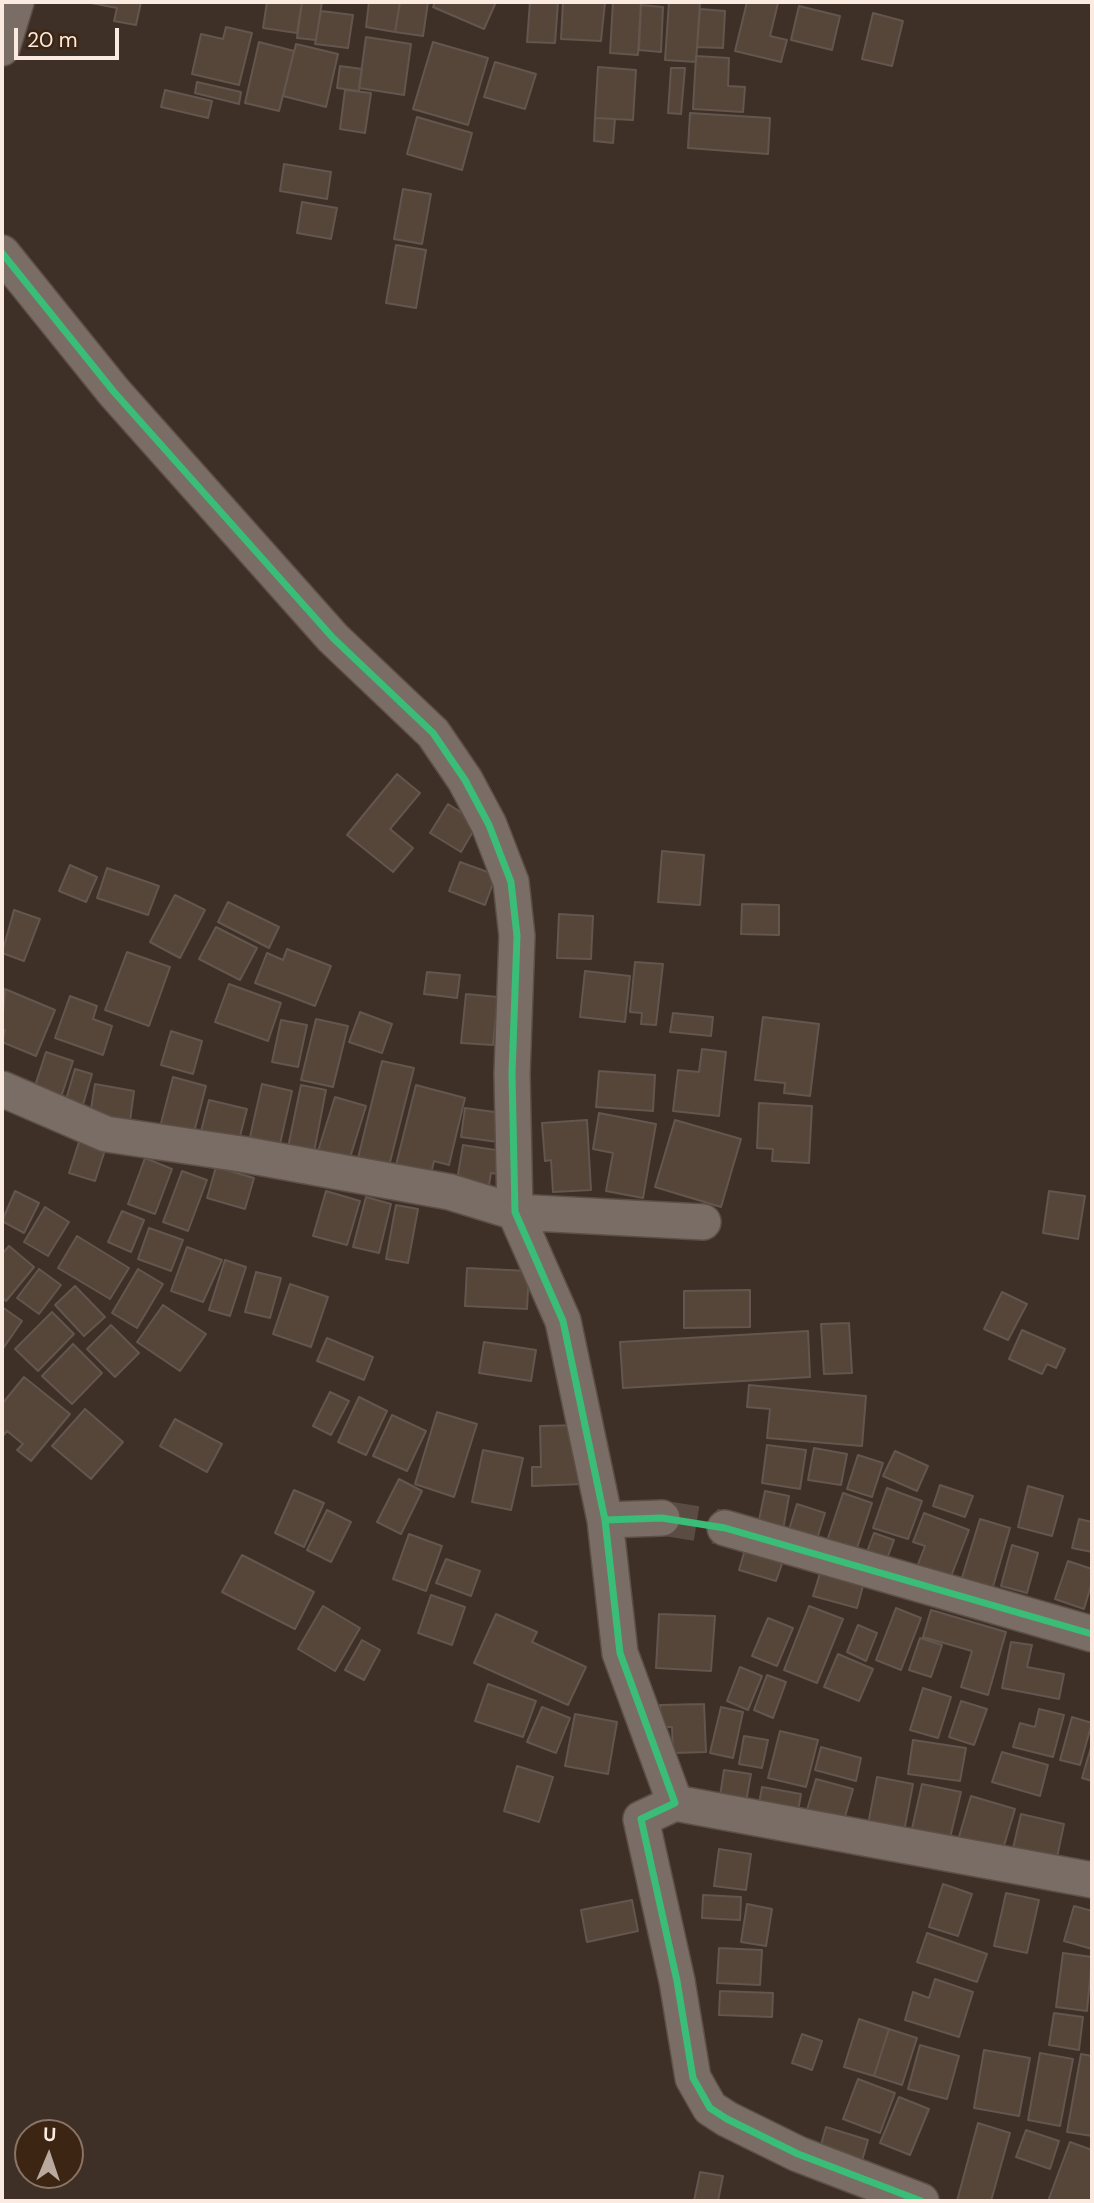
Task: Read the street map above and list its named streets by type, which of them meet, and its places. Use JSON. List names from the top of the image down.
{
  "scale_bar": "20 m",
  "north": "top"
}
